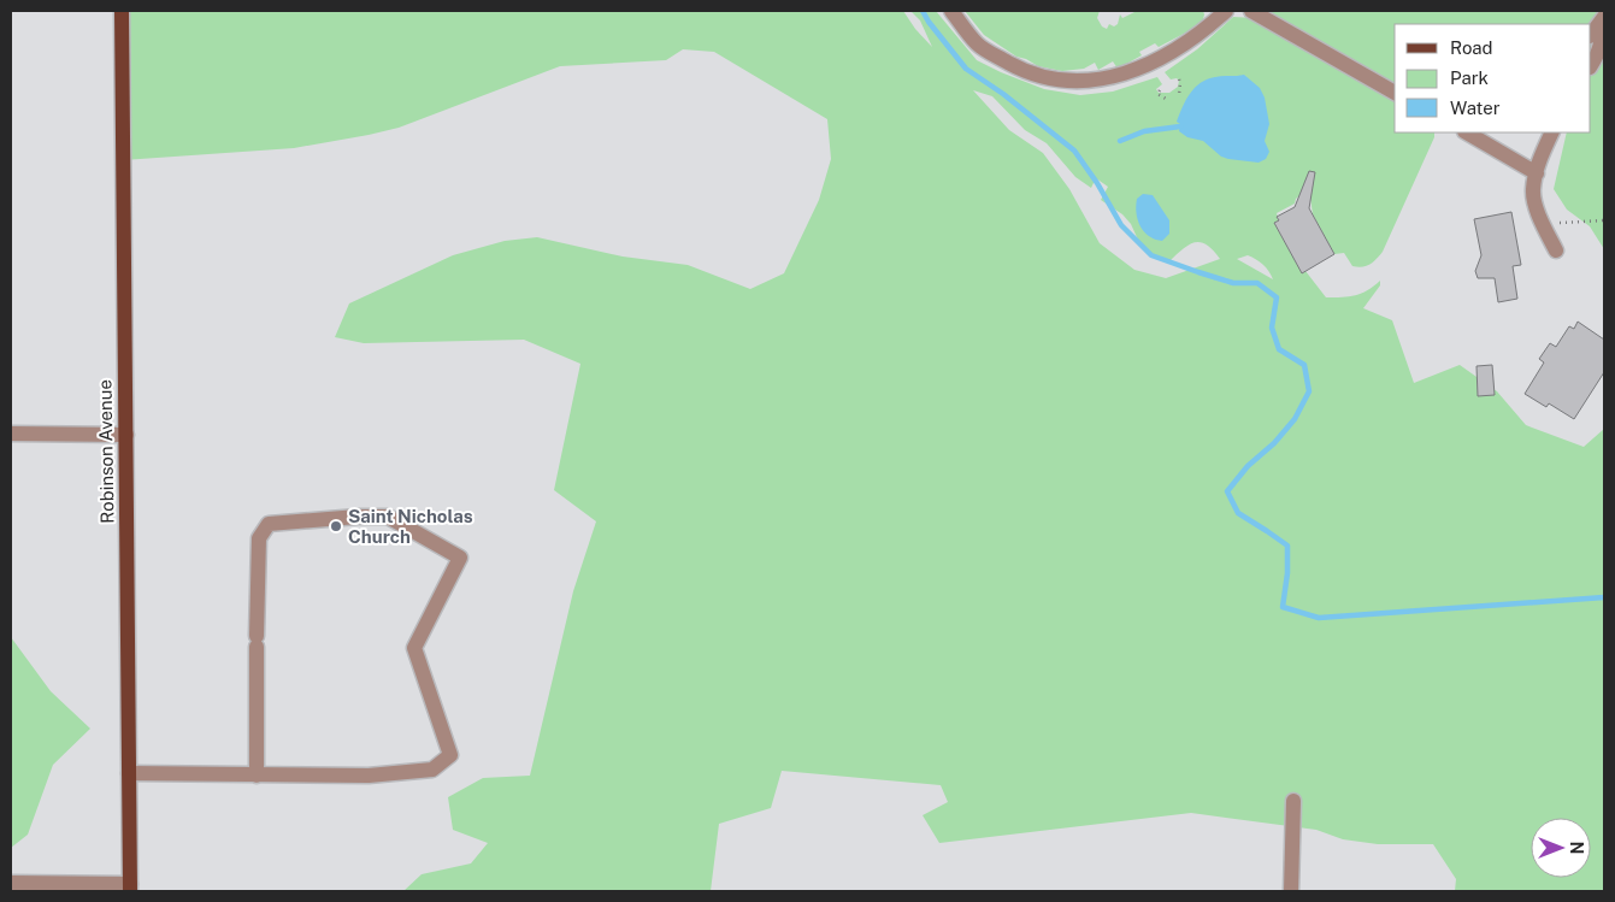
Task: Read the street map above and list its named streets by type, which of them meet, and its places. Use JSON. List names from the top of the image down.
{
  "streets": {
    "main road": ["Robinson Avenue"]
  },
  "places": ["Saint Nicholas Church"],
  "legend": ["Road", "Park", "Water"],
  "north": "right"
}
